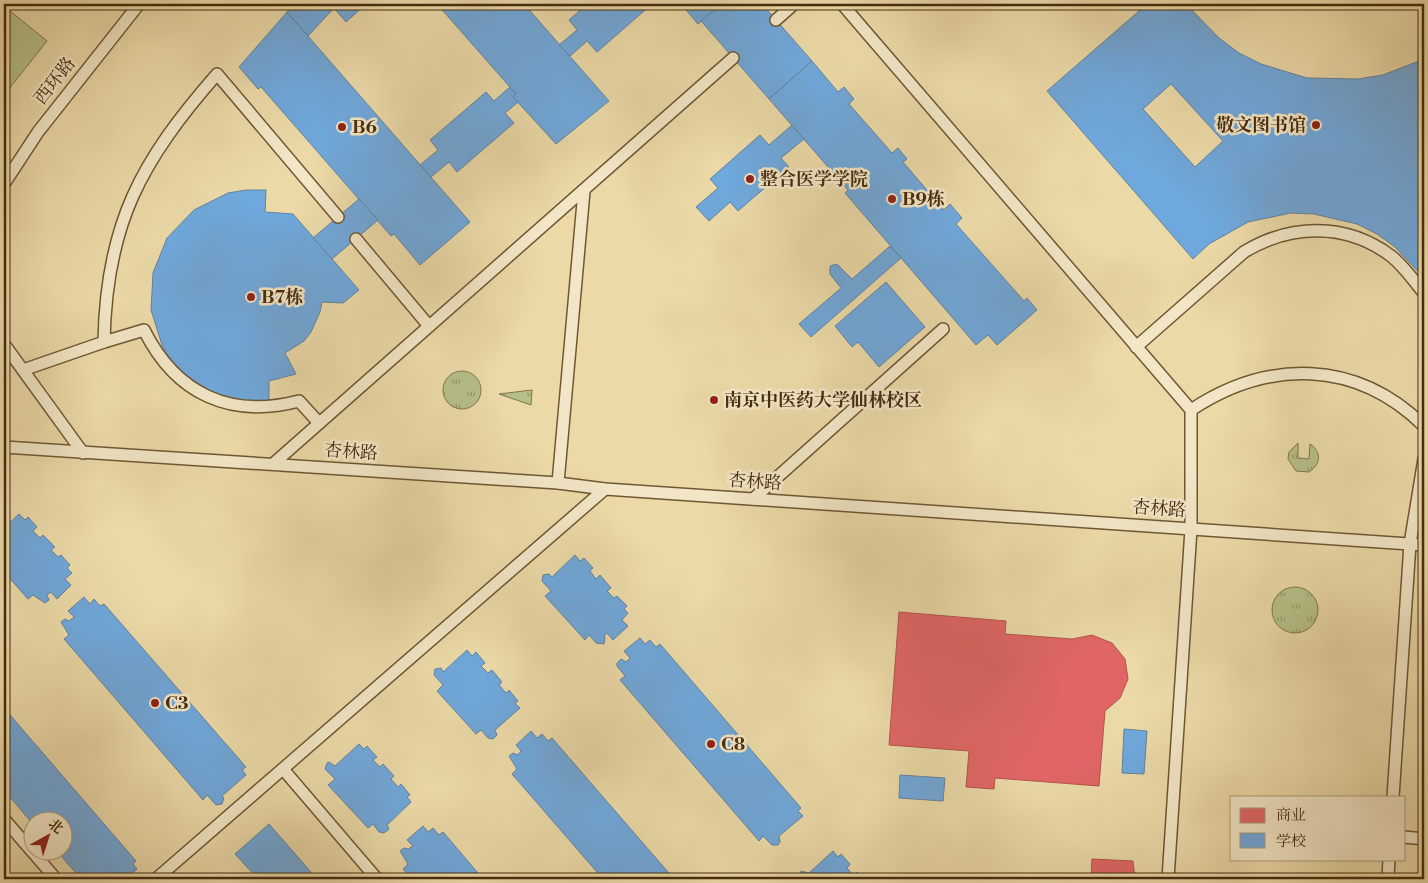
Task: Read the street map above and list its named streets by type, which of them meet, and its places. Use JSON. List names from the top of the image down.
{
  "streets": {
    "lane": ["西环路", "杏林路"]
  },
  "places": [
    "敬文图书馆",
    "B6",
    "整合医学学院",
    "B9栋",
    "B7栋",
    "南京中医药大学仙林校区",
    "C3",
    "C8"
  ],
  "legend": ["商业", "学校"],
  "north": "top right"
}
